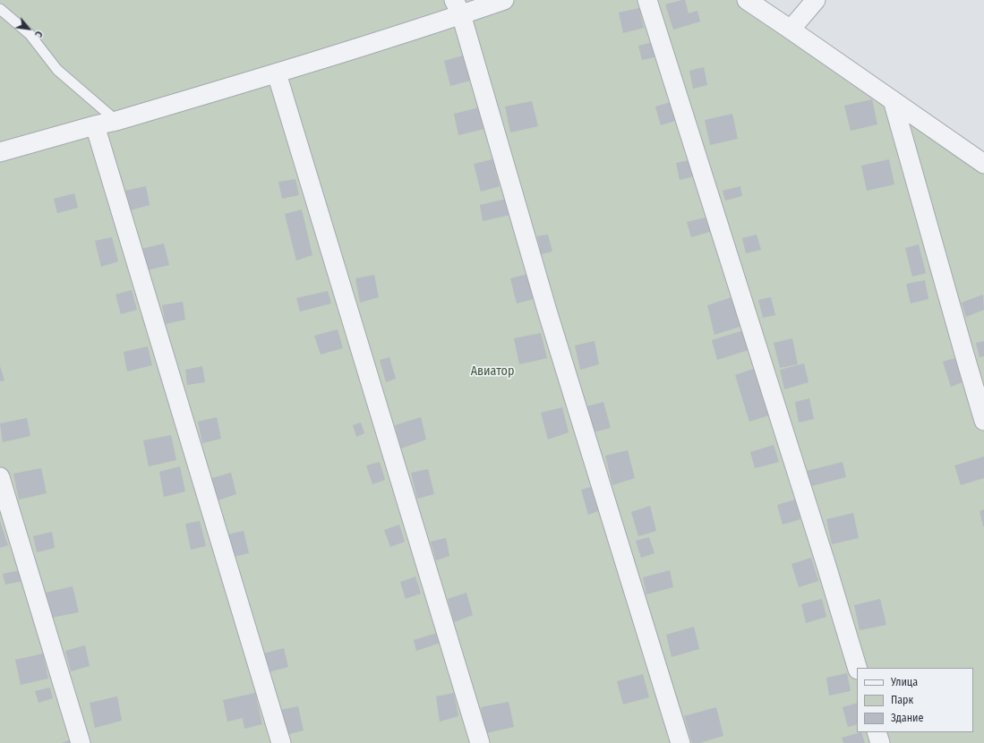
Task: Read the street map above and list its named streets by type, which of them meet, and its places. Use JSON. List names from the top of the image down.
{
  "parks": ["Авиатор"],
  "legend": ["Улица", "Парк", "Здание"],
  "north": "bottom right"
}
